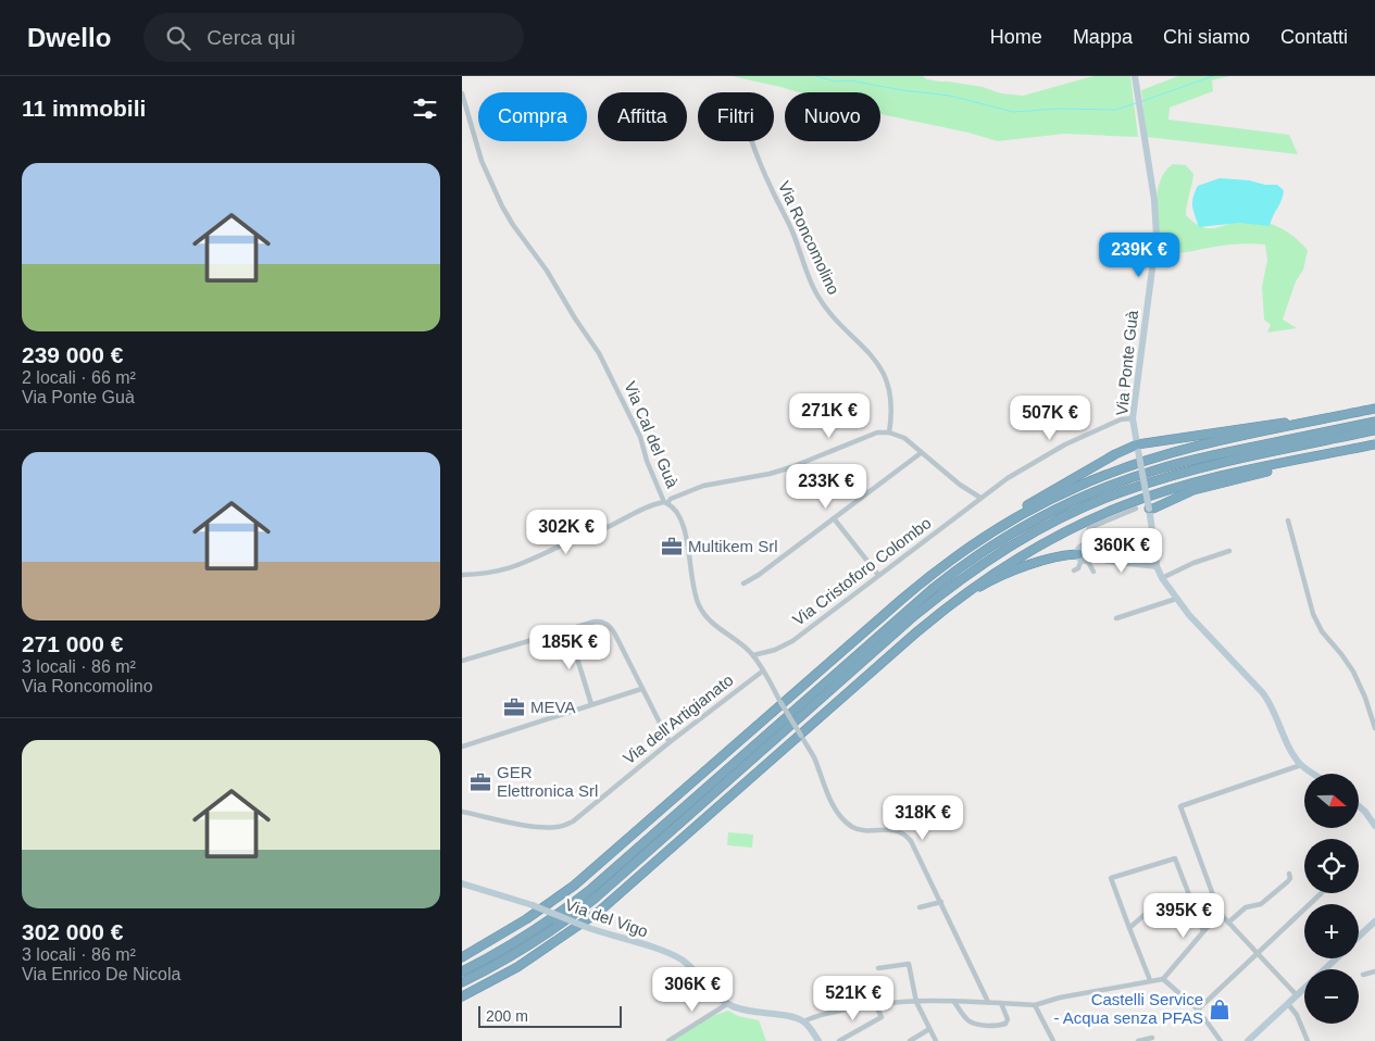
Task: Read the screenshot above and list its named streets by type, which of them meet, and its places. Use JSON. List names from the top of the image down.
{
  "streets": {
    "street": [
      "Via Roncomolino",
      "Via Ponte Guà",
      "Via Cal del Guà",
      "Via Cristoforo Colombo",
      "Via dell'Artigianato",
      "Via del Vigo"
    ]
  },
  "crossings": [
    ["Via Ponte Guà", "Via Cristoforo Colombo"],
    ["Via Cal del Guà", "Via Cristoforo Colombo"],
    ["Via Cal del Guà", "Via dell'Artigianato"]
  ],
  "places": {
    "office": ["Multikem Srl", "MEVA", "GER Elettronica Srl"],
    "shop": ["Castelli Service - Acqua senza PFAS"]
  },
  "scale_bar": "200 m",
  "north": "right",
  "page": {
    "header": "Dwello",
    "search": "Cerca qui",
    "nav": [
      "Home",
      "Mappa",
      "Chi siamo",
      "Contatti"
    ],
    "heading": "11 immobili",
    "chip": [
      "Compra",
      "Affitta",
      "Filtri",
      "Nuovo"
    ],
    "list": [
      {
        "name": "239 000 €",
        "note": "2 locali · 66 m² · Via Ponte Guà"
      },
      {
        "name": "271 000 €",
        "note": "3 locali · 86 m² · Via Roncomolino"
      },
      {
        "name": "302 000 €",
        "note": "3 locali · 86 m² · Via Enrico De Nicola"
      }
    ],
    "price": [
      "239K €",
      "271K €",
      "507K €",
      "233K €",
      "302K €",
      "360K €",
      "185K €",
      "318K €",
      "395K €",
      "306K €",
      "521K €"
    ],
    "map_buttons": ["+", "−"],
    "scale": "200 m"
  }
}
